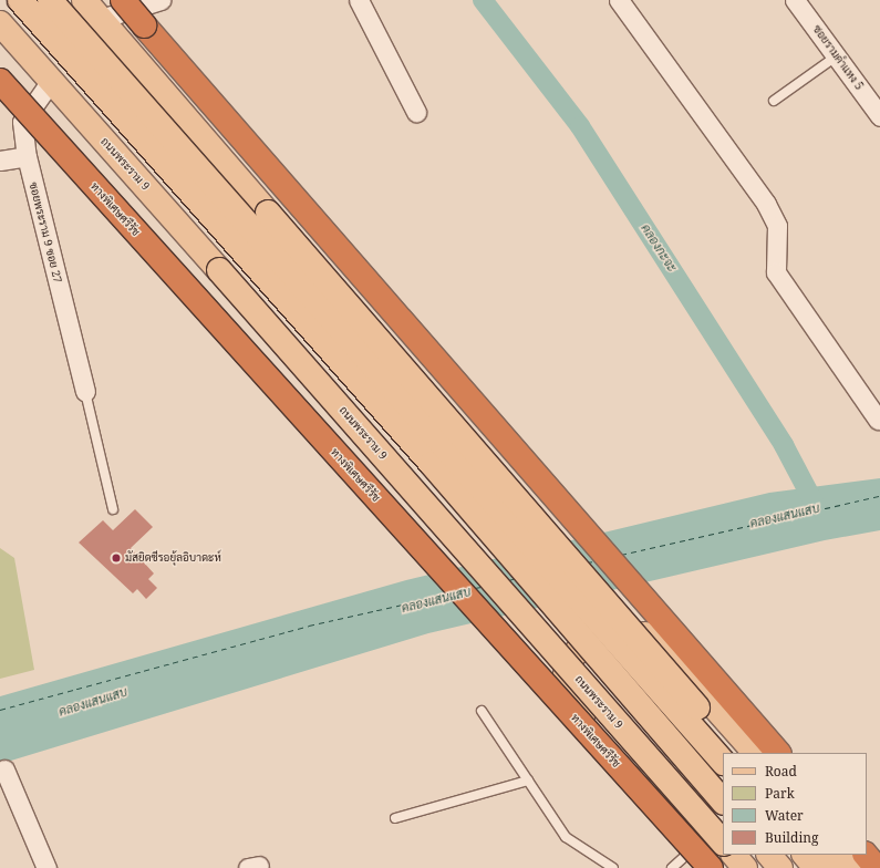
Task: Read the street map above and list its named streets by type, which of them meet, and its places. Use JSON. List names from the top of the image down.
{
  "streets": {
    "highway": ["ทางพิเศษศรีรัช"],
    "main road": ["ถนนพระราม 9"],
    "street": ["ซอยรามคำแหง 5", "ซอยพระราม 9 ซอย 27"]
  },
  "crossings": [
    ["ถนนพระราม 9", "ซอยพระราม 9 ซอย 27"]
  ],
  "water": ["คลองกะจะ", "คลองแสนแสบ"],
  "places": ["มัสยิดซีรอยุ้ลอิบาดะห์"],
  "legend": [
    "Road",
    "Park",
    "Water",
    "Building"
  ]
}
